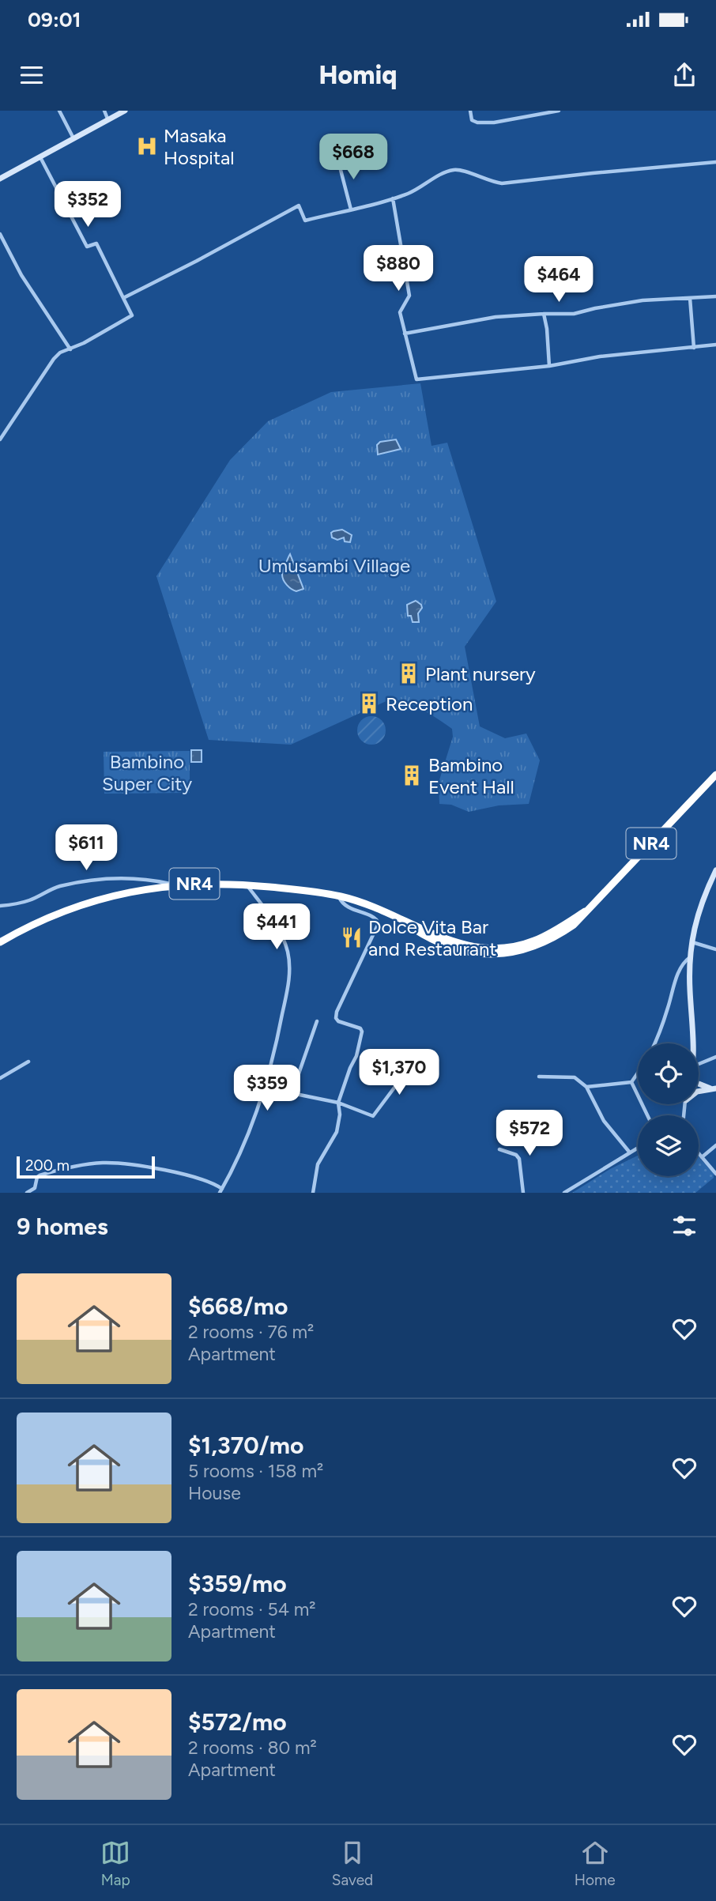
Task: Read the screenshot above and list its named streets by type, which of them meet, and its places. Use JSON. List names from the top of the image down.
{
  "streets": {
    "highway": ["NR4"]
  },
  "parks": ["Umusambi Village", "Bambino Super City"],
  "places": {
    "hospital": ["Masaka Hospital"],
    "building": ["Plant nursery", "Reception", "Bambino Event Hall"],
    "restaurant": ["Dolce Vita Bar and Restaurant"]
  },
  "scale_bar": "200 m",
  "page": {
    "status": "09:01",
    "header": "Homiq",
    "price": [
      "$668",
      "$352",
      "$880",
      "$464",
      "$611",
      "$441",
      "$1,370",
      "$359",
      "$572"
    ],
    "scale": "200 m",
    "heading": "9 homes",
    "list": [
      {
        "name": "$668/mo",
        "note": "2 rooms · 76 m² · Apartment"
      },
      {
        "name": "$1,370/mo",
        "note": "5 rooms · 158 m² · House"
      },
      {
        "name": "$359/mo",
        "note": "2 rooms · 54 m² · Apartment"
      },
      {
        "name": "$572/mo",
        "note": "2 rooms · 80 m² · Apartment"
      }
    ],
    "tabs": ["Map", "Saved", "Home"]
  }
}
